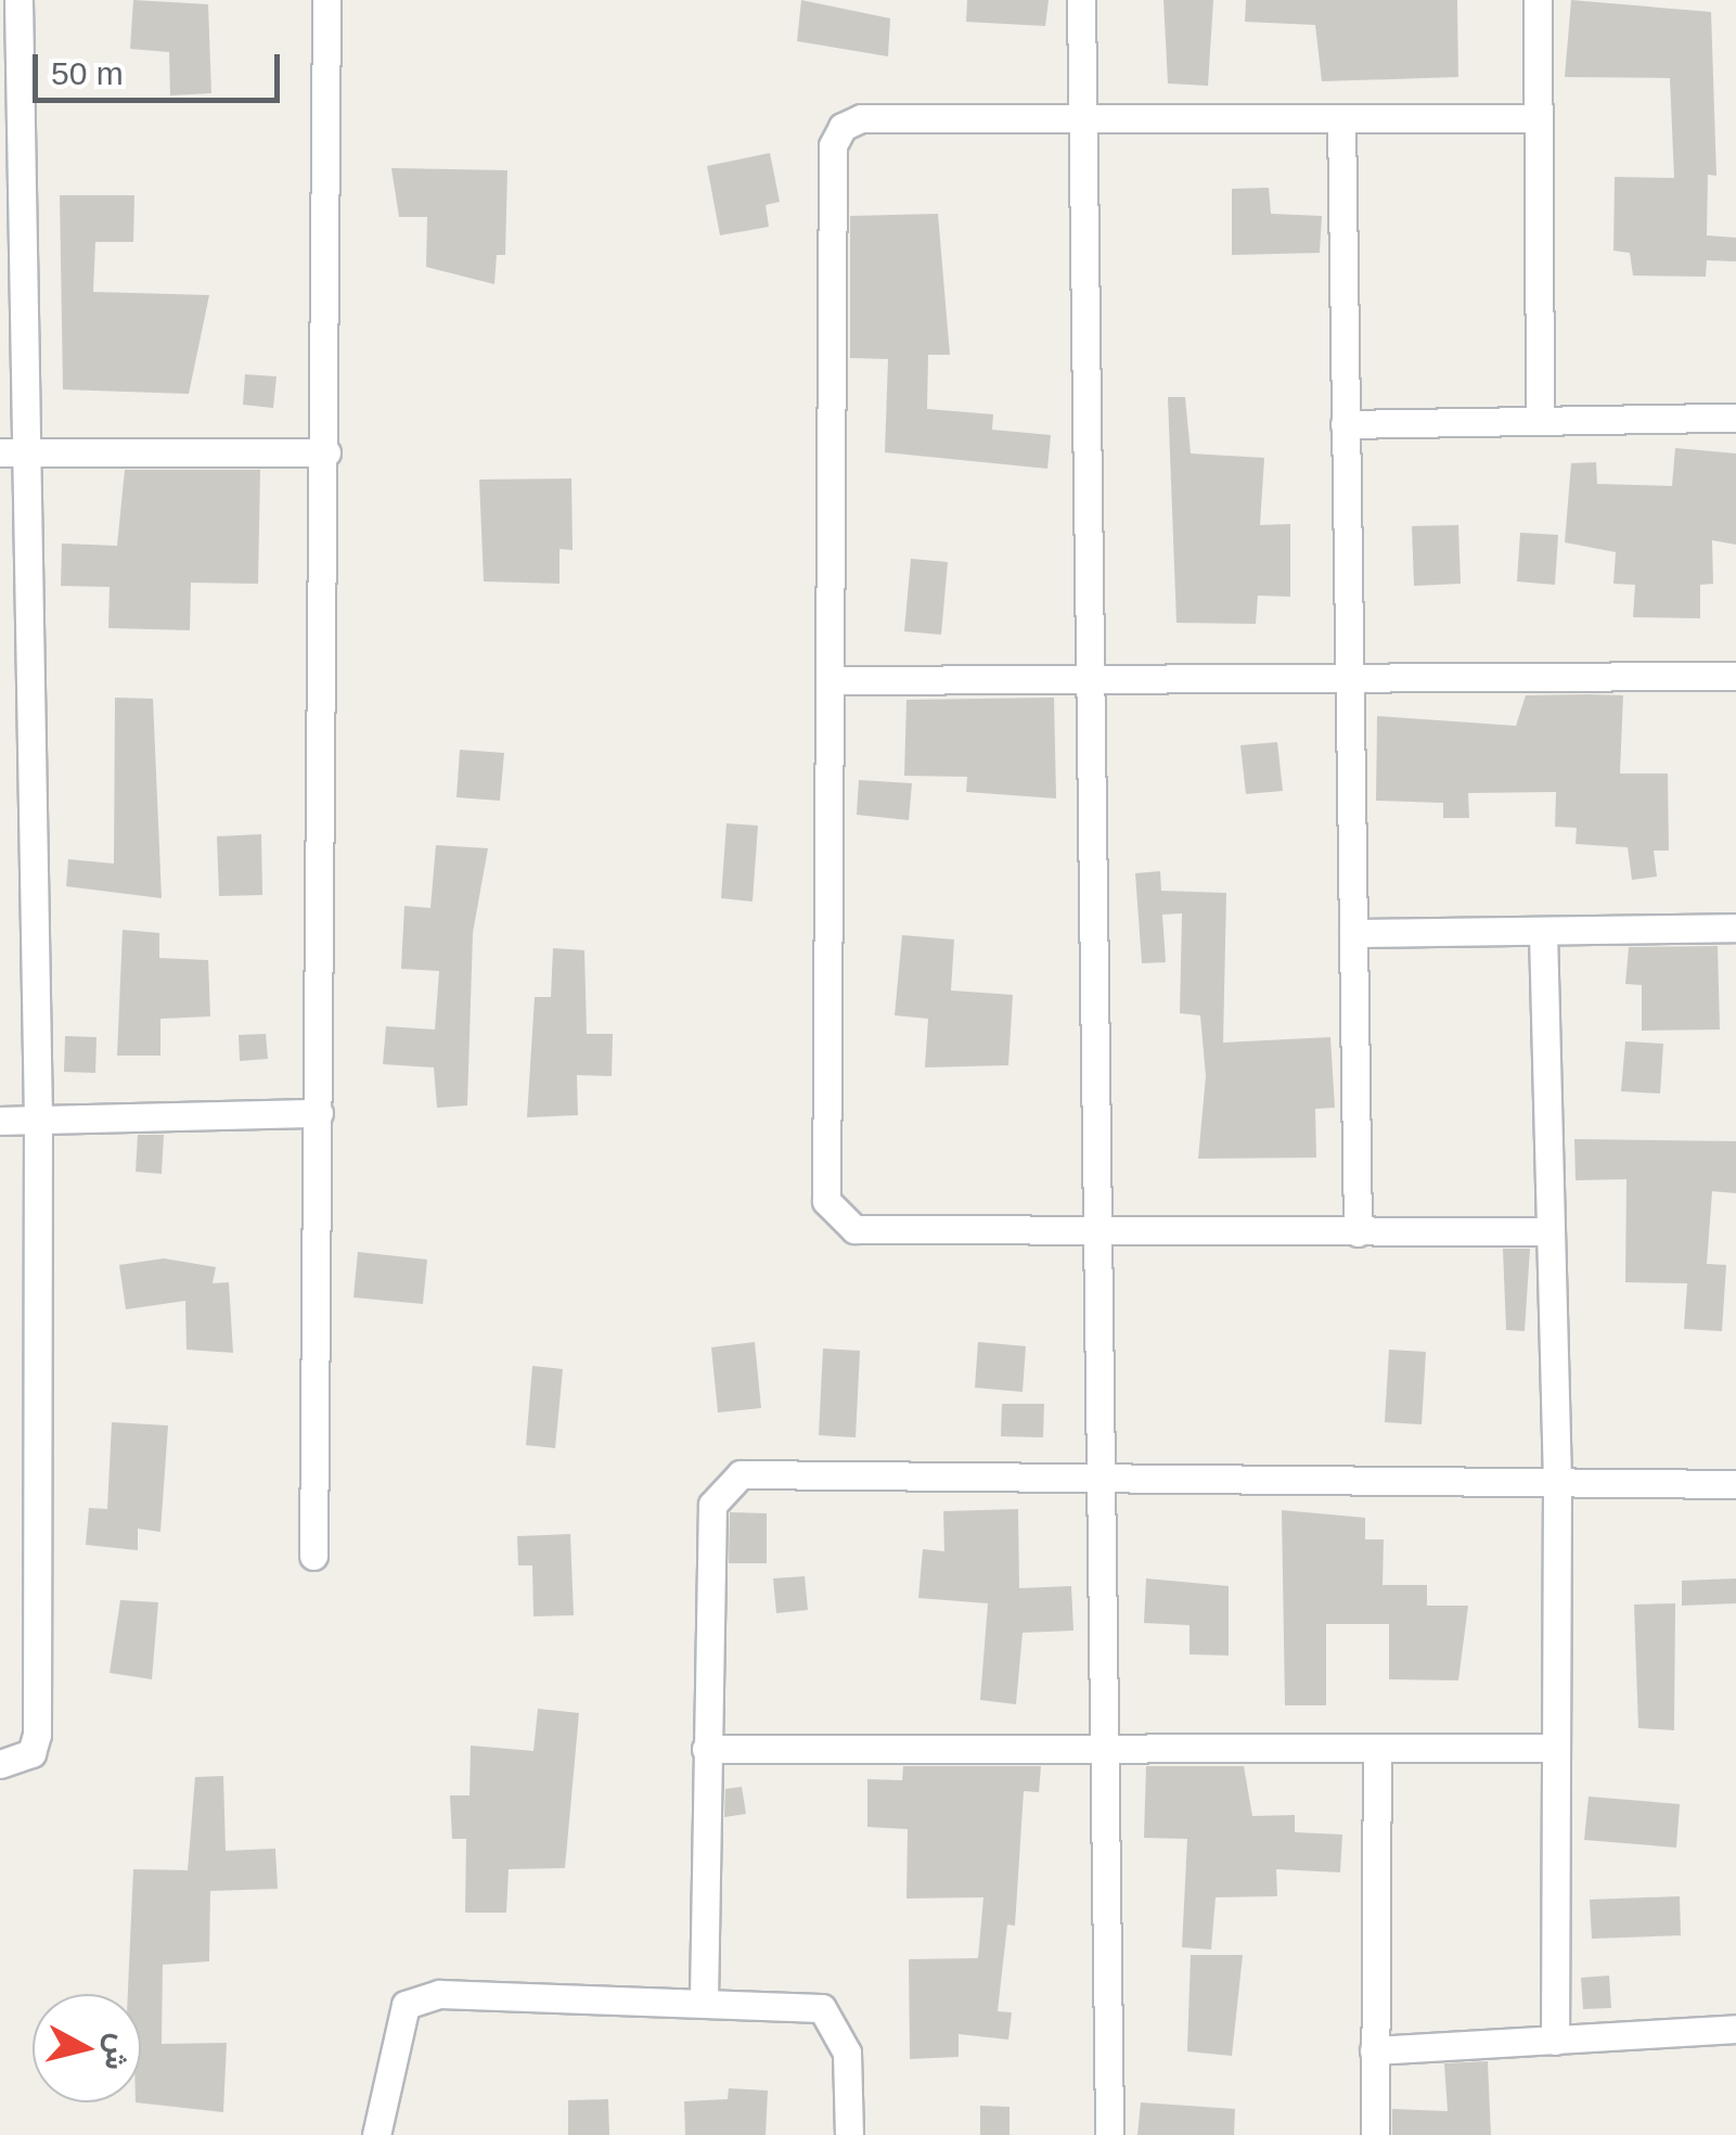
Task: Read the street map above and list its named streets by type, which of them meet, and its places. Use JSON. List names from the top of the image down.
{
  "scale_bar": "50 m",
  "north": "right"
}
